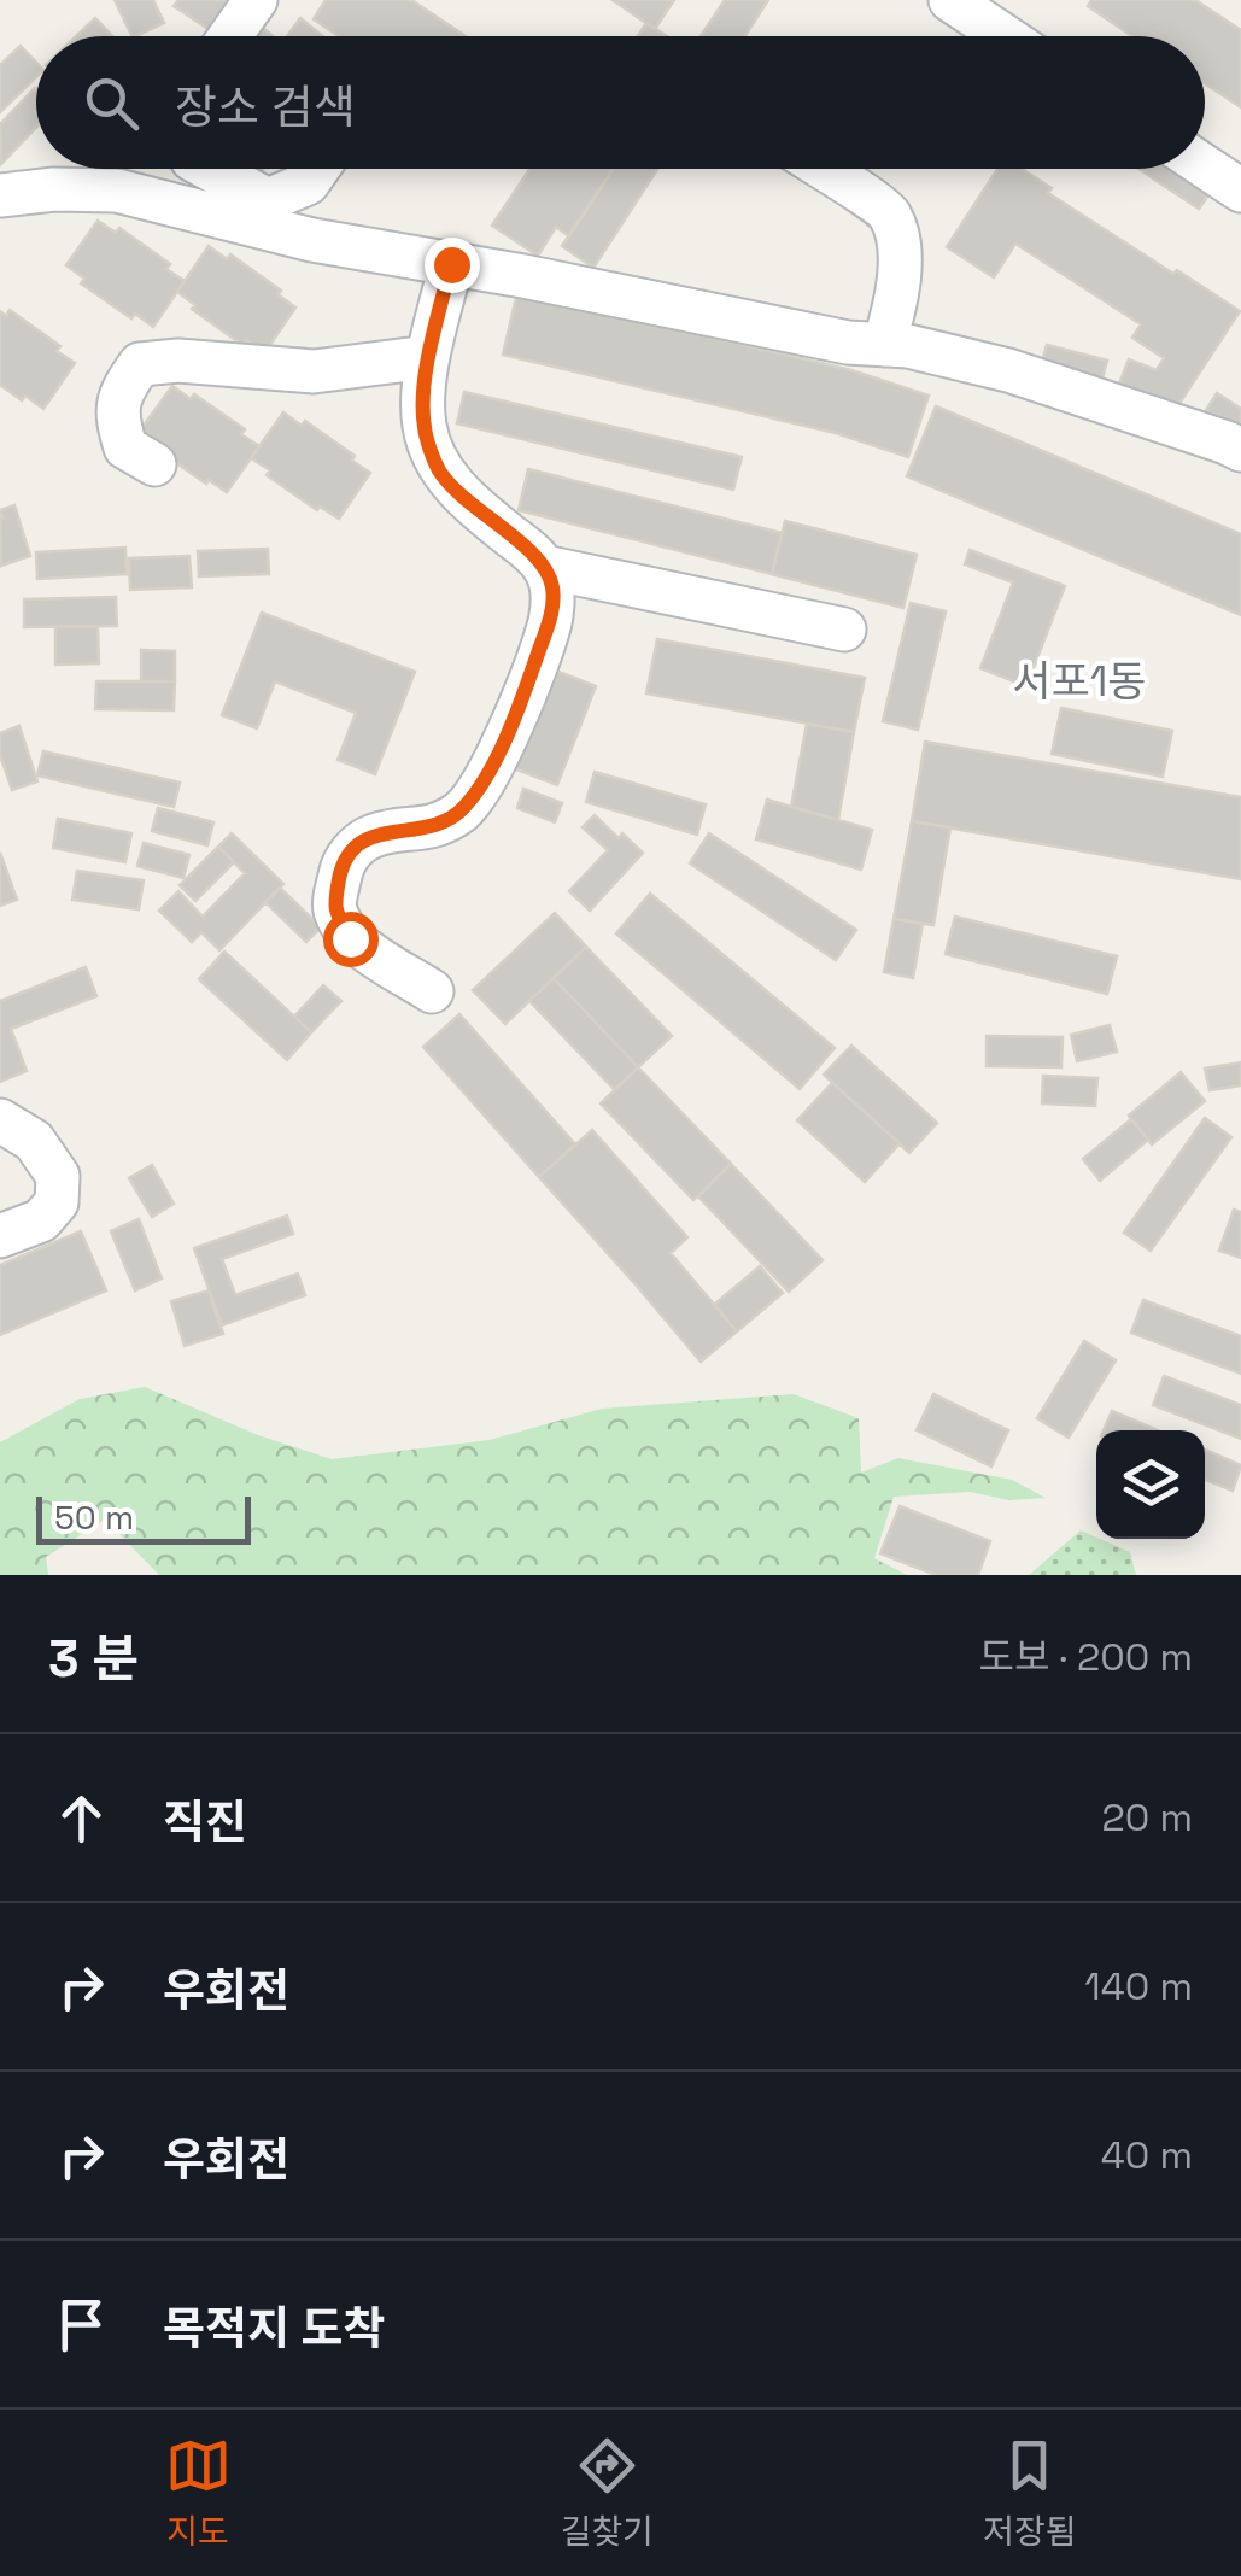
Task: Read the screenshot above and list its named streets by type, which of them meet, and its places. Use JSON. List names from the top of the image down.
{
  "districts": ["서포1동"],
  "scale_bar": "50 m",
  "page": {
    "search": "장소 검색",
    "scale": "50 m",
    "heading": ["3 분", "도보 · 200 m"],
    "list": [
      ["직진", "20 m"],
      ["우회전", "140 m"],
      ["우회전", "40 m"],
      "목적지 도착"
    ],
    "nav": ["지도", "길찾기", "저장됨"]
  }
}
